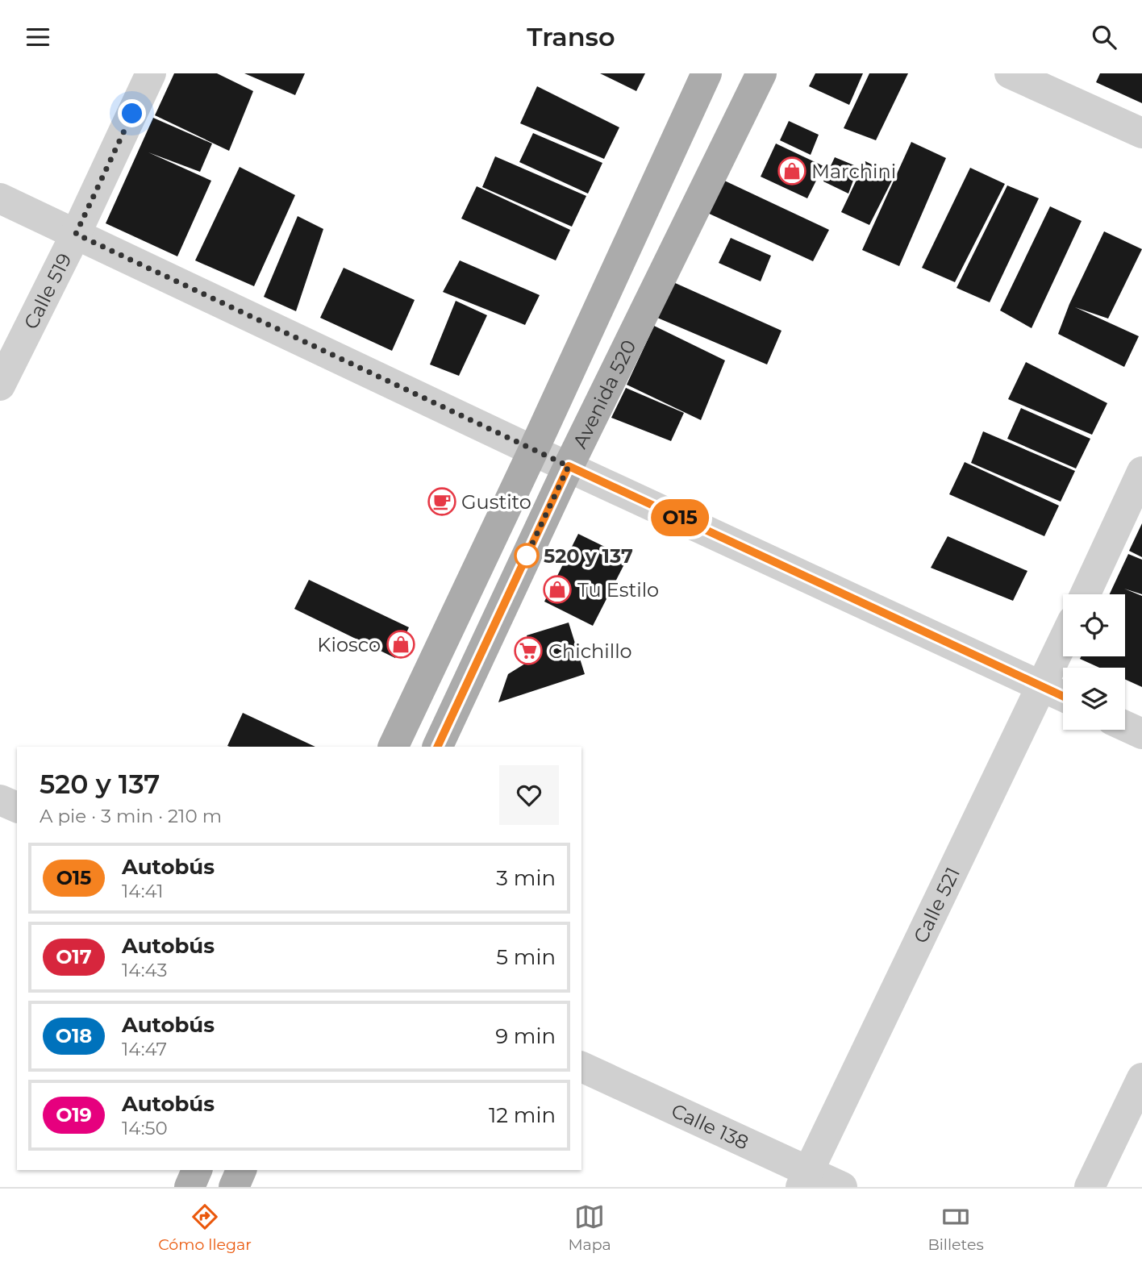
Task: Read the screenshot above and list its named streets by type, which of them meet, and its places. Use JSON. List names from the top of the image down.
{
  "streets": {
    "main road": ["Avenida 520"],
    "street": ["Calle 519", "Calle 521", "Calle 138"]
  },
  "crossings": [
    ["Calle 521", "Calle 138"]
  ],
  "places": {
    "shop": ["Marchini", "Tu Estilo", "Kiosco"],
    "cafe": ["Gustito"],
    "other": ["520 y 137"],
    "supermarket": ["Chichillo"]
  },
  "lines": ["bus line O15"],
  "page": {
    "header": "Transo",
    "on_map": "O15",
    "heading": ["520 y 137", "A pie · 3 min · 210 m"],
    "list": [
      {
        "mark": "O15",
        "name": "Autobús",
        "note": "14:41",
        "value": "3 min"
      },
      {
        "mark": "O17",
        "name": "Autobús",
        "note": "14:43",
        "value": "5 min"
      },
      {
        "mark": "O18",
        "name": "Autobús",
        "note": "14:47",
        "value": "9 min"
      },
      {
        "mark": "O19",
        "name": "Autobús",
        "note": "14:50",
        "value": "12 min"
      }
    ],
    "tabs": ["Cómo llegar", "Mapa", "Billetes"]
  }
}
